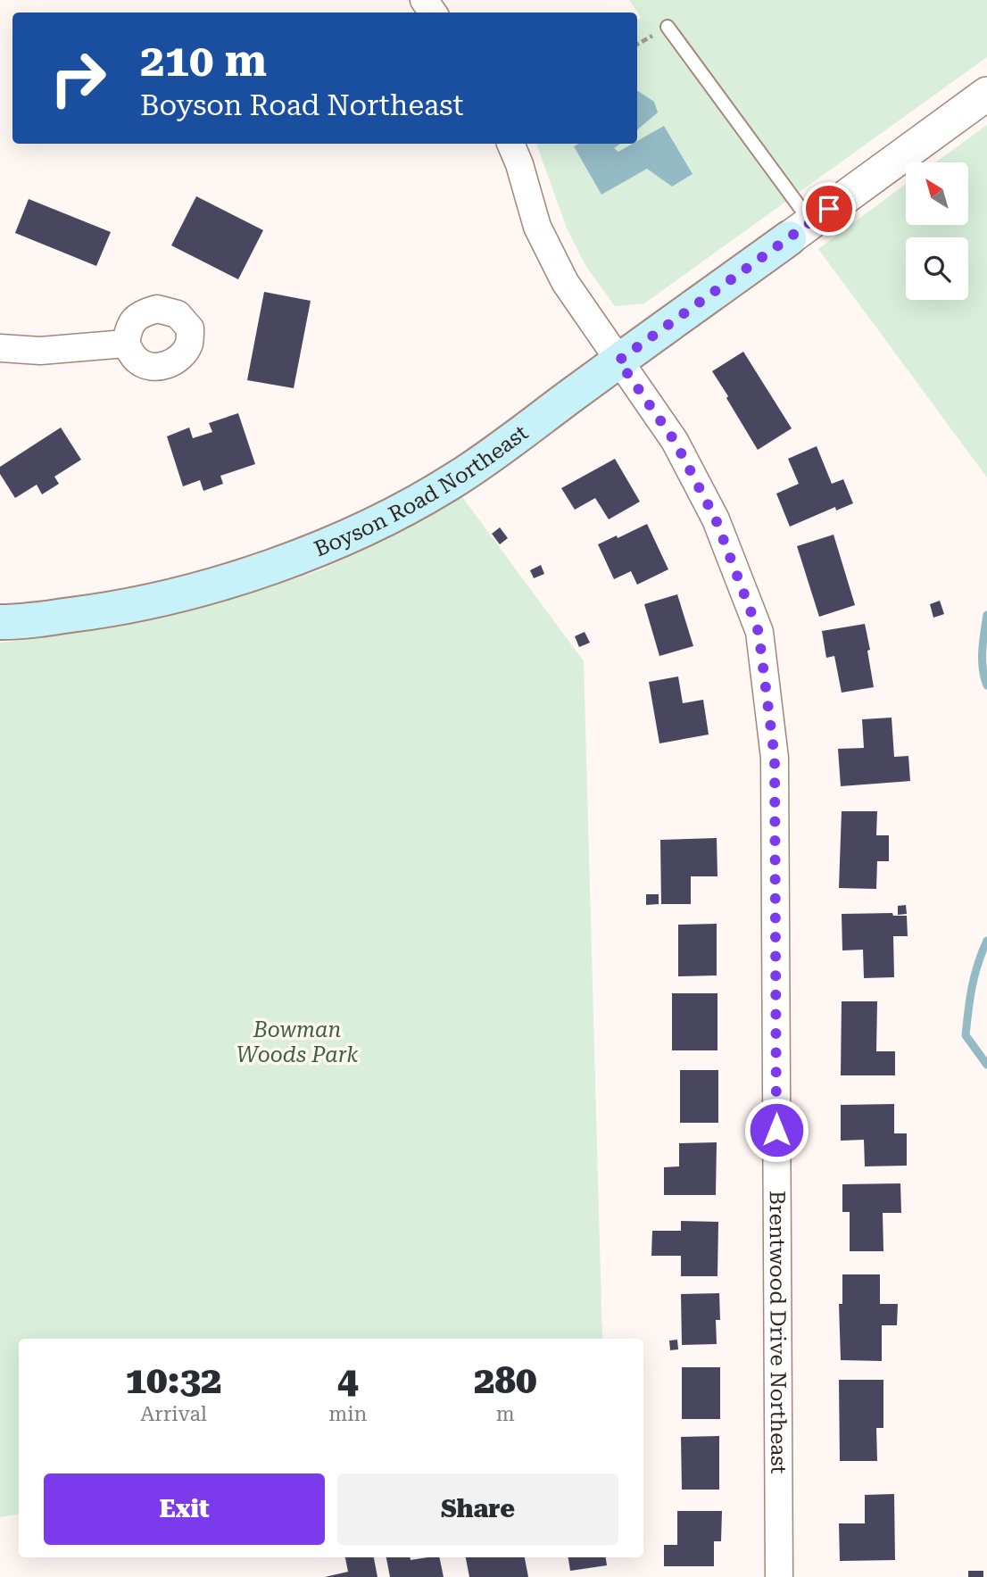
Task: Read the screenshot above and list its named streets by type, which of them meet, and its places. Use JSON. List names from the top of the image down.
{
  "streets": {
    "main road": ["Boyson Road Northeast"],
    "street": ["Brentwood Drive Northeast"]
  },
  "crossings": [
    ["Boyson Road Northeast", "Brentwood Drive Northeast"]
  ],
  "parks": ["Bowman Woods Park"],
  "north": "top left",
  "page": {
    "turn": ["210 m", "Boyson Road Northeast"],
    "eta": [
      "10:32",
      "Arrival",
      "4",
      "min",
      "280",
      "m"
    ],
    "buttons": ["Exit", "Share"]
  }
}
